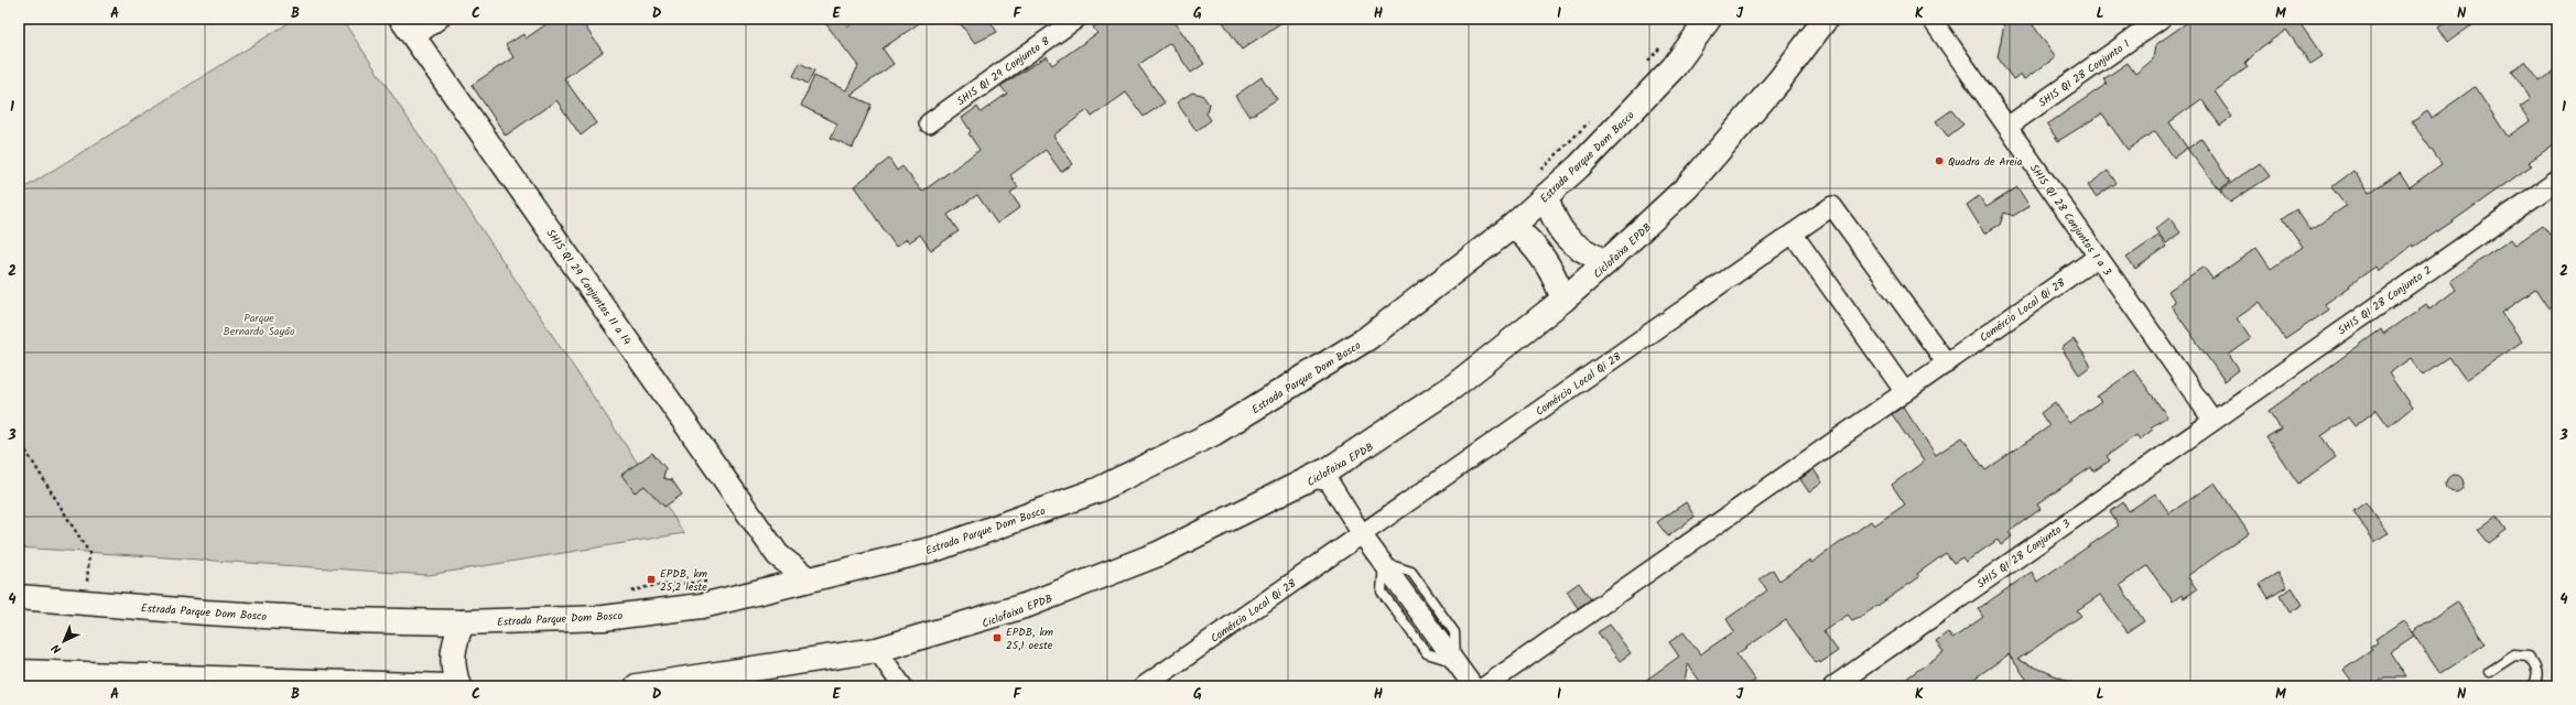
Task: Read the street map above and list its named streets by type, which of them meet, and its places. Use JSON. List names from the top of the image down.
{
  "streets": {
    "main road": ["Estrada Parque Dom Bosco"],
    "street": [
      "SHIS QI 29 Conjunto 8",
      "SHIS QI 28 Conjunto 1",
      "SHIS QI 28 Conjuntos 1 a 3",
      "SHIS QI 29 Conjuntos 11 a 14",
      "SHIS QI 28 Conjunto 2",
      "Comércio Local Qi 28",
      "SHIS QI 28 Conjunto 3"
    ]
  },
  "crossings": [
    ["SHIS QI 28 Conjunto 1", "SHIS QI 28 Conjuntos 1 a 3"],
    ["Estrada Parque Dom Bosco", "SHIS QI 29 Conjuntos 11 a 14"],
    ["SHIS QI 28 Conjuntos 1 a 3", "SHIS QI 28 Conjunto 2"],
    ["SHIS QI 28 Conjuntos 1 a 3", "Comércio Local Qi 28"],
    ["SHIS QI 28 Conjuntos 1 a 3", "SHIS QI 28 Conjunto 3"],
    ["SHIS QI 28 Conjunto 2", "SHIS QI 28 Conjunto 3"]
  ],
  "parks": ["Parque Bernardo Sayão"],
  "places": {
    "other": ["Quadra de Areia"],
    "transit": ["EPDB, km 25,2 leste", "EPDB, km 25,1 oeste"]
  },
  "north": "bottom left",
  "grid": {
    "columns": [
      "A",
      "B",
      "C",
      "D",
      "E",
      "F",
      "G",
      "H",
      "I",
      "J",
      "K",
      "L",
      "M",
      "N"
    ],
    "rows": [
      "1",
      "2",
      "3",
      "4"
    ]
  }
}
